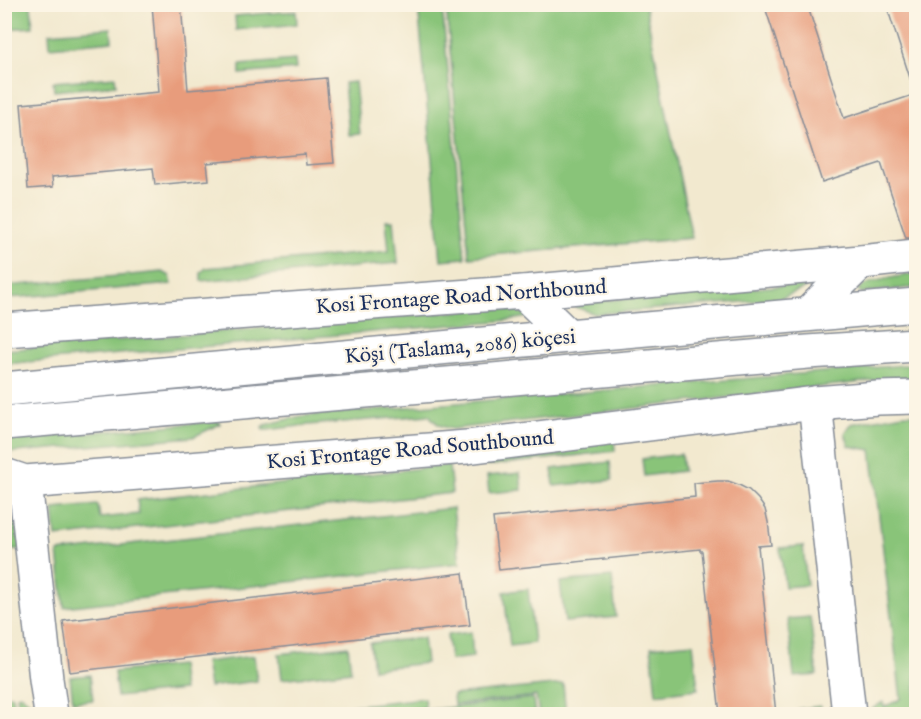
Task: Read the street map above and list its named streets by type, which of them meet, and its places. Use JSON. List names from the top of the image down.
{
  "streets": {
    "street": ["Kosi Frontage Road Northbound", "Köşi (Taslama, 2086) köçesi", "Kosi Frontage Road Southbound"]
  }
}
